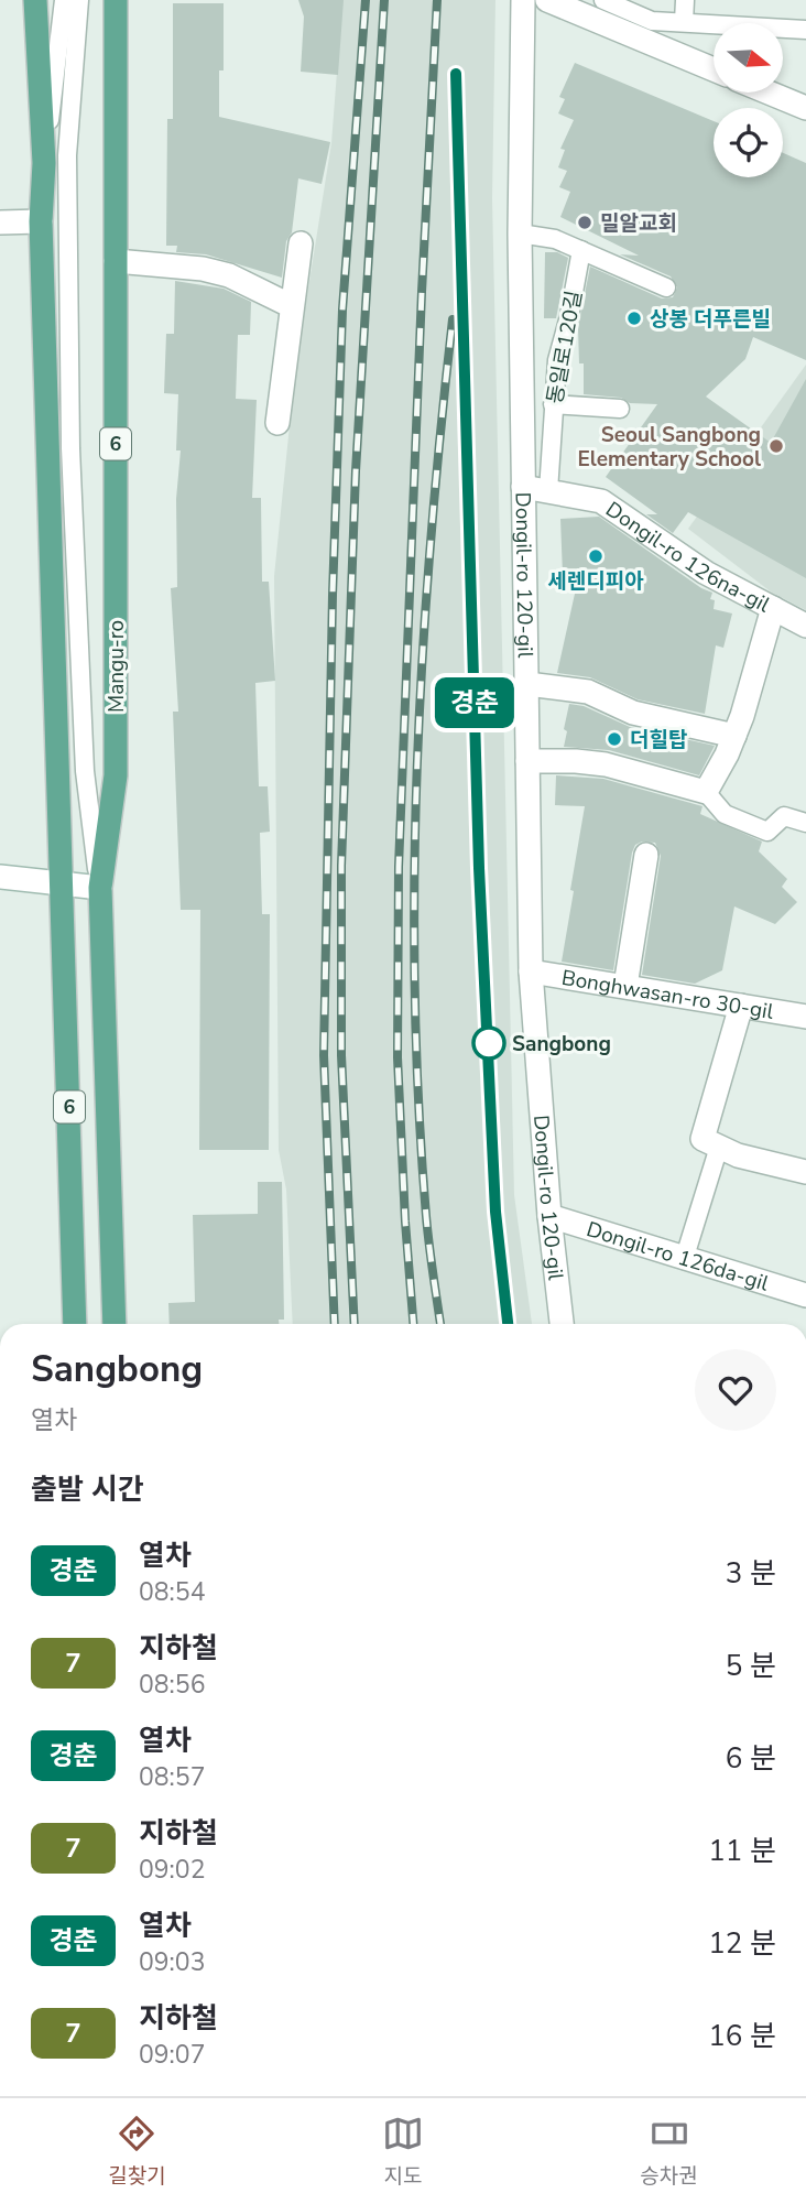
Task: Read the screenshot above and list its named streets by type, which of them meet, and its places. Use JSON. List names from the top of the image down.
{
  "streets": {
    "main road": ["6", "Mangu-ro"],
    "street": [
      "Dongil-ro 126na-gil",
      "Dongil-ro 120-gil",
      "Bonghwasan-ro 30-gil",
      "Dongil-ro 126da-gil"
    ],
    "lane": ["동일로120길"]
  },
  "crossings": [
    ["동일로120길", "Dongil-ro 126na-gil"],
    ["Dongil-ro 126na-gil", "Dongil-ro 120-gil"],
    ["Dongil-ro 120-gil", "Bonghwasan-ro 30-gil"],
    ["Dongil-ro 120-gil", "Dongil-ro 126da-gil"]
  ],
  "places": [
    "밀알교회",
    "상봉 더푸른빌",
    "Seoul Sangbong Elementary School",
    "세렌디피아",
    "더힐탑",
    "Sangbong"
  ],
  "north": "right",
  "page": {
    "on_map": "경춘",
    "heading": [
      ["Sangbong", "열차"],
      "출발 시간"
    ],
    "list": [
      {
        "mark": "경춘",
        "name": "열차",
        "note": "08:54",
        "value": "3 분"
      },
      {
        "mark": "7",
        "name": "지하철",
        "note": "08:56",
        "value": "5 분"
      },
      {
        "mark": "경춘",
        "name": "열차",
        "note": "08:57",
        "value": "6 분"
      },
      {
        "mark": "7",
        "name": "지하철",
        "note": "09:02",
        "value": "11 분"
      },
      {
        "mark": "경춘",
        "name": "열차",
        "note": "09:03",
        "value": "12 분"
      },
      {
        "mark": "7",
        "name": "지하철",
        "note": "09:07",
        "value": "16 분"
      }
    ],
    "tabs": ["길찾기", "지도", "승차권"]
  }
}
